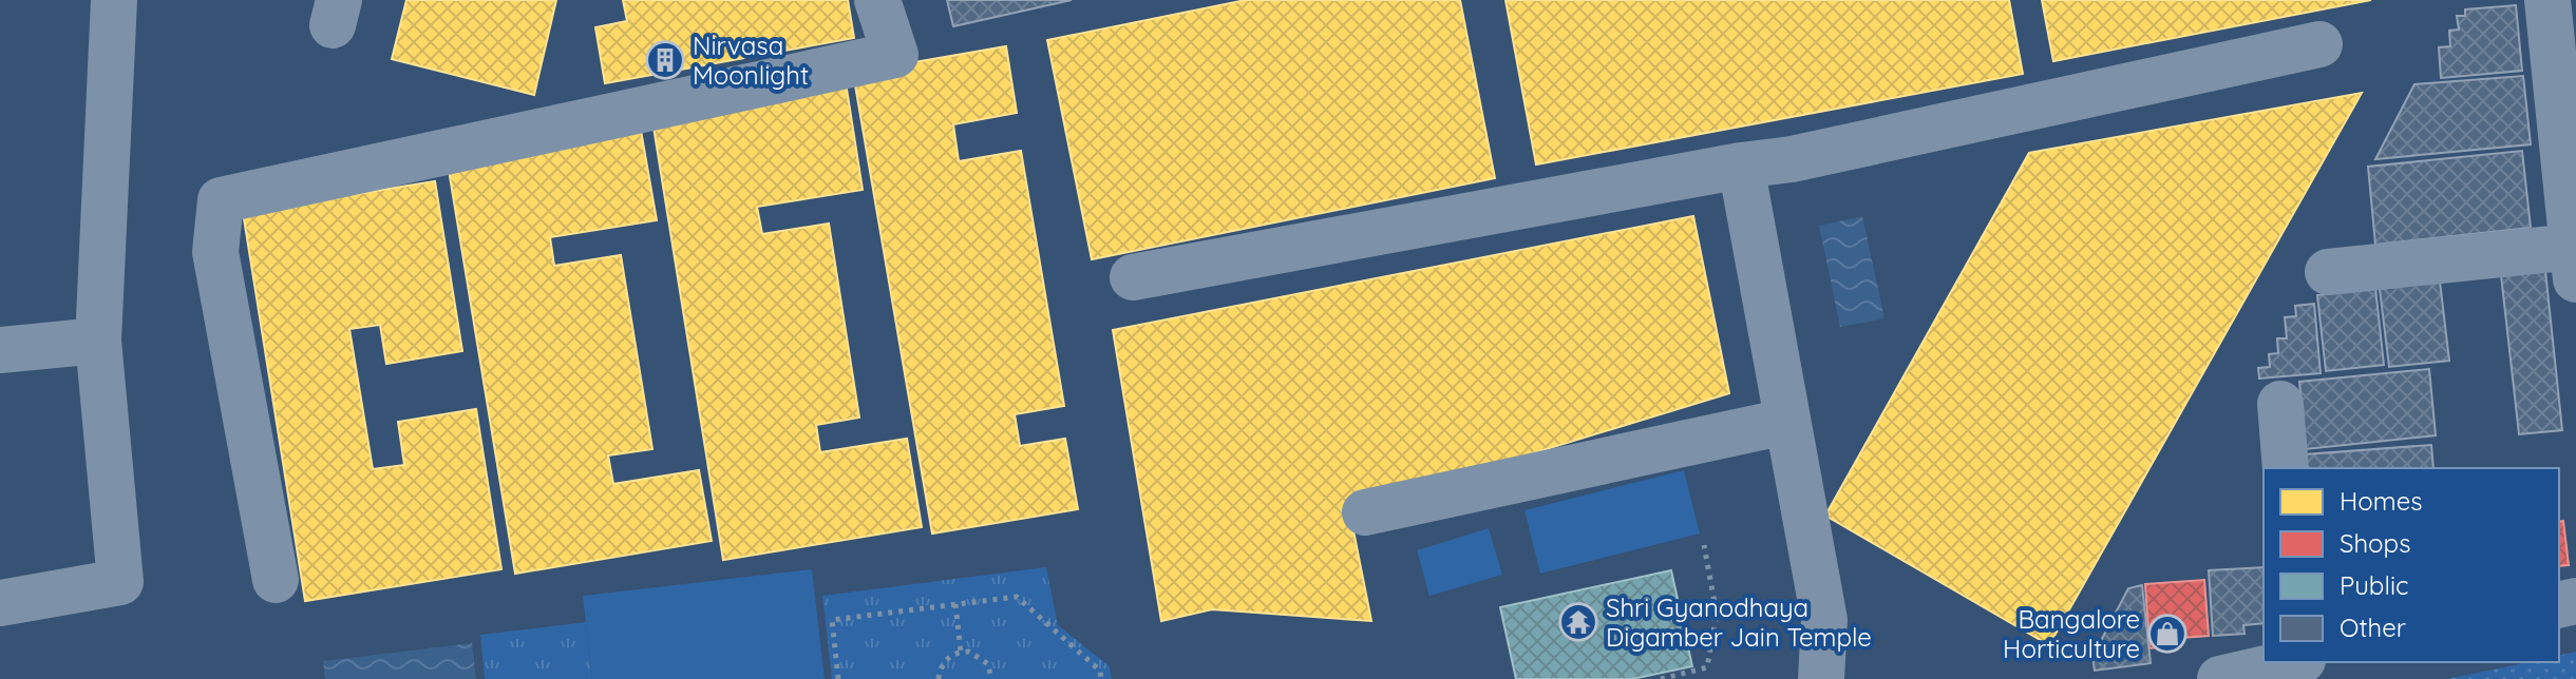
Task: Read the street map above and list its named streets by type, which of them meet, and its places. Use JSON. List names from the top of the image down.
{
  "places": {
    "building": ["Nirvasa Moonlight"],
    "temple": ["Shri Gyanodhaya Digamber Jain Temple"],
    "shop": ["Bangalore Horticulture"]
  },
  "legend": [
    "Homes",
    "Shops",
    "Public",
    "Other"
  ]
}
